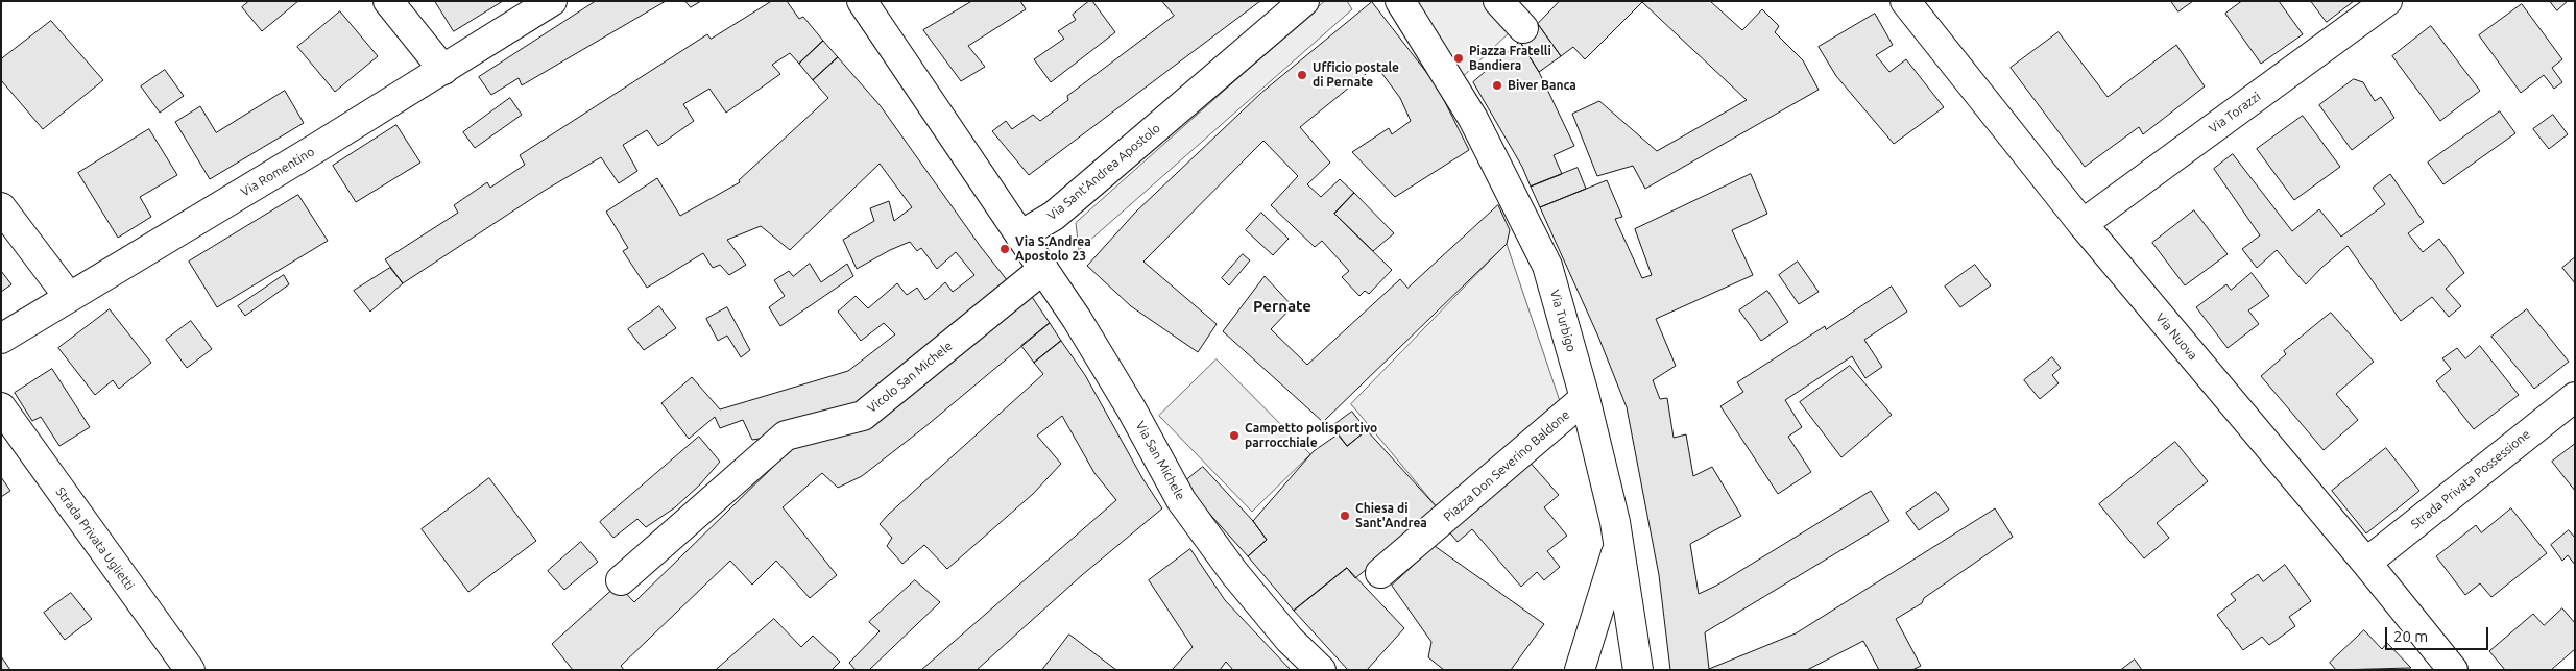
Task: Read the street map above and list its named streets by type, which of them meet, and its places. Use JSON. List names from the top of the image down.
{
  "streets": {
    "street": [
      "Via Torazzi",
      "Via Romentino",
      "Via Sant'Andrea Apostolo",
      "Via Turbigo",
      "Via Nuova",
      "Vicolo San Michele",
      "Via San Michele",
      "Piazza Don Severino Baldone",
      "Strada Privata Possessione",
      "Strada Privata Uglietti"
    ]
  },
  "crossings": [
    ["Via Torazzi", "Via Nuova"],
    ["Via Sant'Andrea Apostolo", "Via San Michele"],
    ["Via Turbigo", "Piazza Don Severino Baldone"],
    ["Via Nuova", "Strada Privata Possessione"],
    ["Vicolo San Michele", "Via San Michele"]
  ],
  "districts": ["Pernate"],
  "places": [
    "Piazza Fratelli Bandiera",
    "Ufficio postale di Pernate",
    "Biver Banca",
    "Via S.Andrea Apostolo 23",
    "Campetto polisportivo parrocchiale",
    "Chiesa di Sant'Andrea"
  ],
  "scale_bar": "20 m"
}
